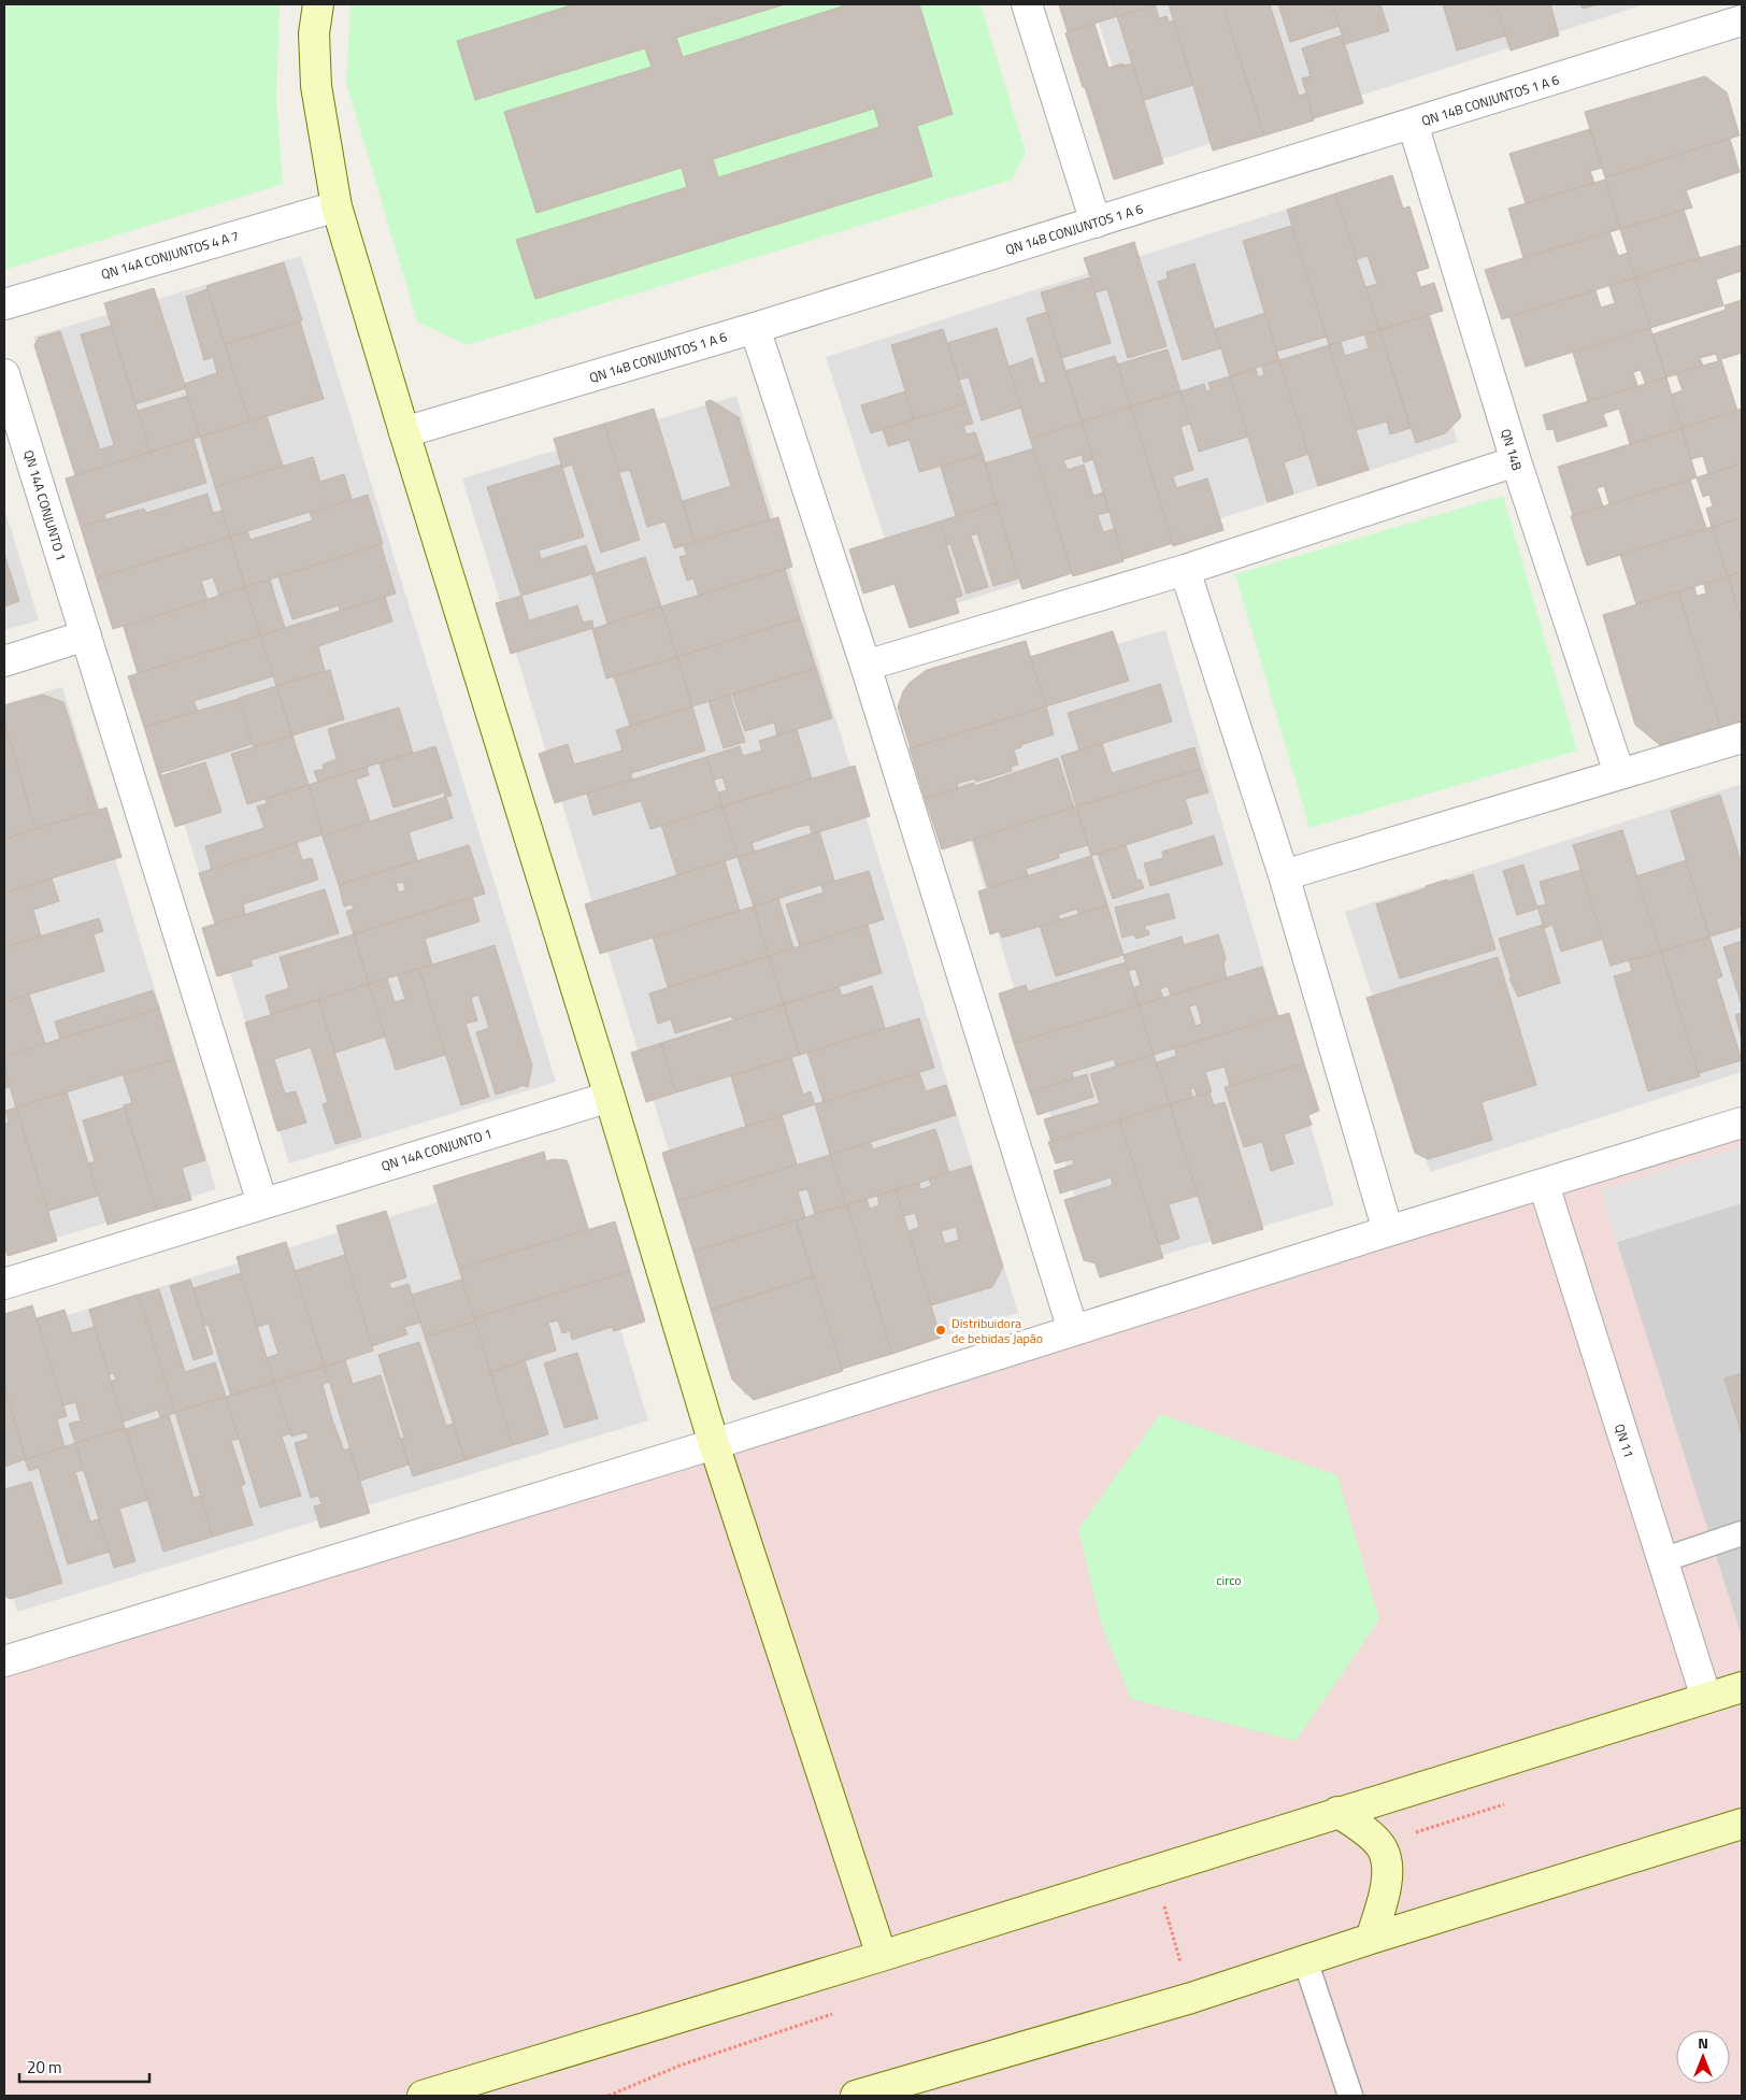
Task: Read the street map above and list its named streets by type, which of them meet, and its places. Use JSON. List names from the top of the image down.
{
  "streets": {
    "street": [
      "QN 14B CONJUNTOS 1 A 6",
      "QN 14A CONJUNTOS 4 A 7",
      "QN 14B",
      "QN 14A CONJUNTO 1",
      "QN 11"
    ]
  },
  "crossings": [
    ["QN 14B CONJUNTOS 1 A 6", "QN 14B"]
  ],
  "parks": ["circo"],
  "places": ["Distribuidora de bebidas Japão"],
  "scale_bar": "20 m",
  "north": "top"
}
